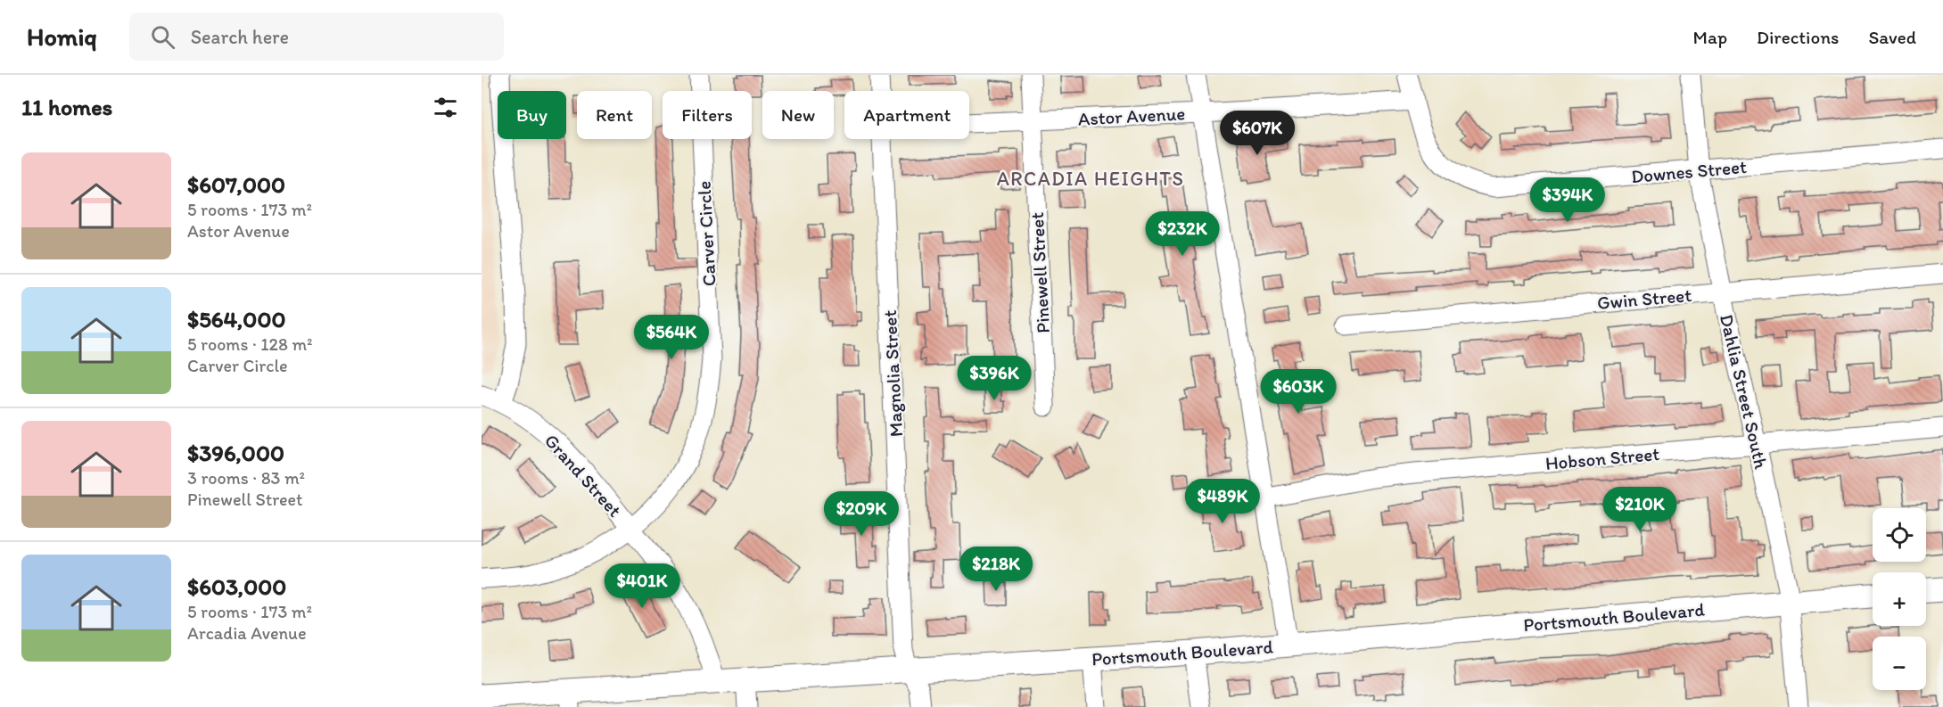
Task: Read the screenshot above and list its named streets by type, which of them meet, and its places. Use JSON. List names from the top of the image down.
{
  "streets": {
    "main road": ["Portsmouth Boulevard"],
    "street": [
      "Astor Avenue",
      "Downes Street",
      "Carver Circle",
      "Pinewell Street",
      "Gwin Street",
      "Magnolia Street",
      "Dahlia Street South",
      "Hobson Street",
      "Grand Street"
    ]
  },
  "crossings": [
    ["Astor Avenue", "Downes Street"],
    ["Astor Avenue", "Pinewell Street"],
    ["Downes Street", "Dahlia Street South"],
    ["Carver Circle", "Grand Street"],
    ["Gwin Street", "Dahlia Street South"],
    ["Magnolia Street", "Portsmouth Boulevard"],
    ["Dahlia Street South", "Hobson Street"],
    ["Dahlia Street South", "Portsmouth Boulevard"],
    ["Grand Street", "Portsmouth Boulevard"]
  ],
  "districts": ["ARCADIA HEIGHTS"],
  "page": {
    "header": "Homiq",
    "search": "Search here",
    "nav": ["Map", "Directions", "Saved"],
    "heading": "11 homes",
    "chip": [
      "Buy",
      "Rent",
      "Filters",
      "New",
      "Apartment"
    ],
    "price": [
      "$607K",
      "$394K",
      "$232K",
      "$564K",
      "$396K",
      "$603K",
      "$489K",
      "$210K",
      "$209K",
      "$218K",
      "$401K"
    ],
    "list": [
      {
        "name": "$607,000",
        "note": "5 rooms · 173 m² · Astor Avenue"
      },
      {
        "name": "$564,000",
        "note": "5 rooms · 128 m² · Carver Circle"
      },
      {
        "name": "$396,000",
        "note": "3 rooms · 83 m² · Pinewell Street"
      },
      {
        "name": "$603,000",
        "note": "5 rooms · 173 m² · Arcadia Avenue"
      }
    ],
    "map_buttons": ["+", "−"]
  }
}
